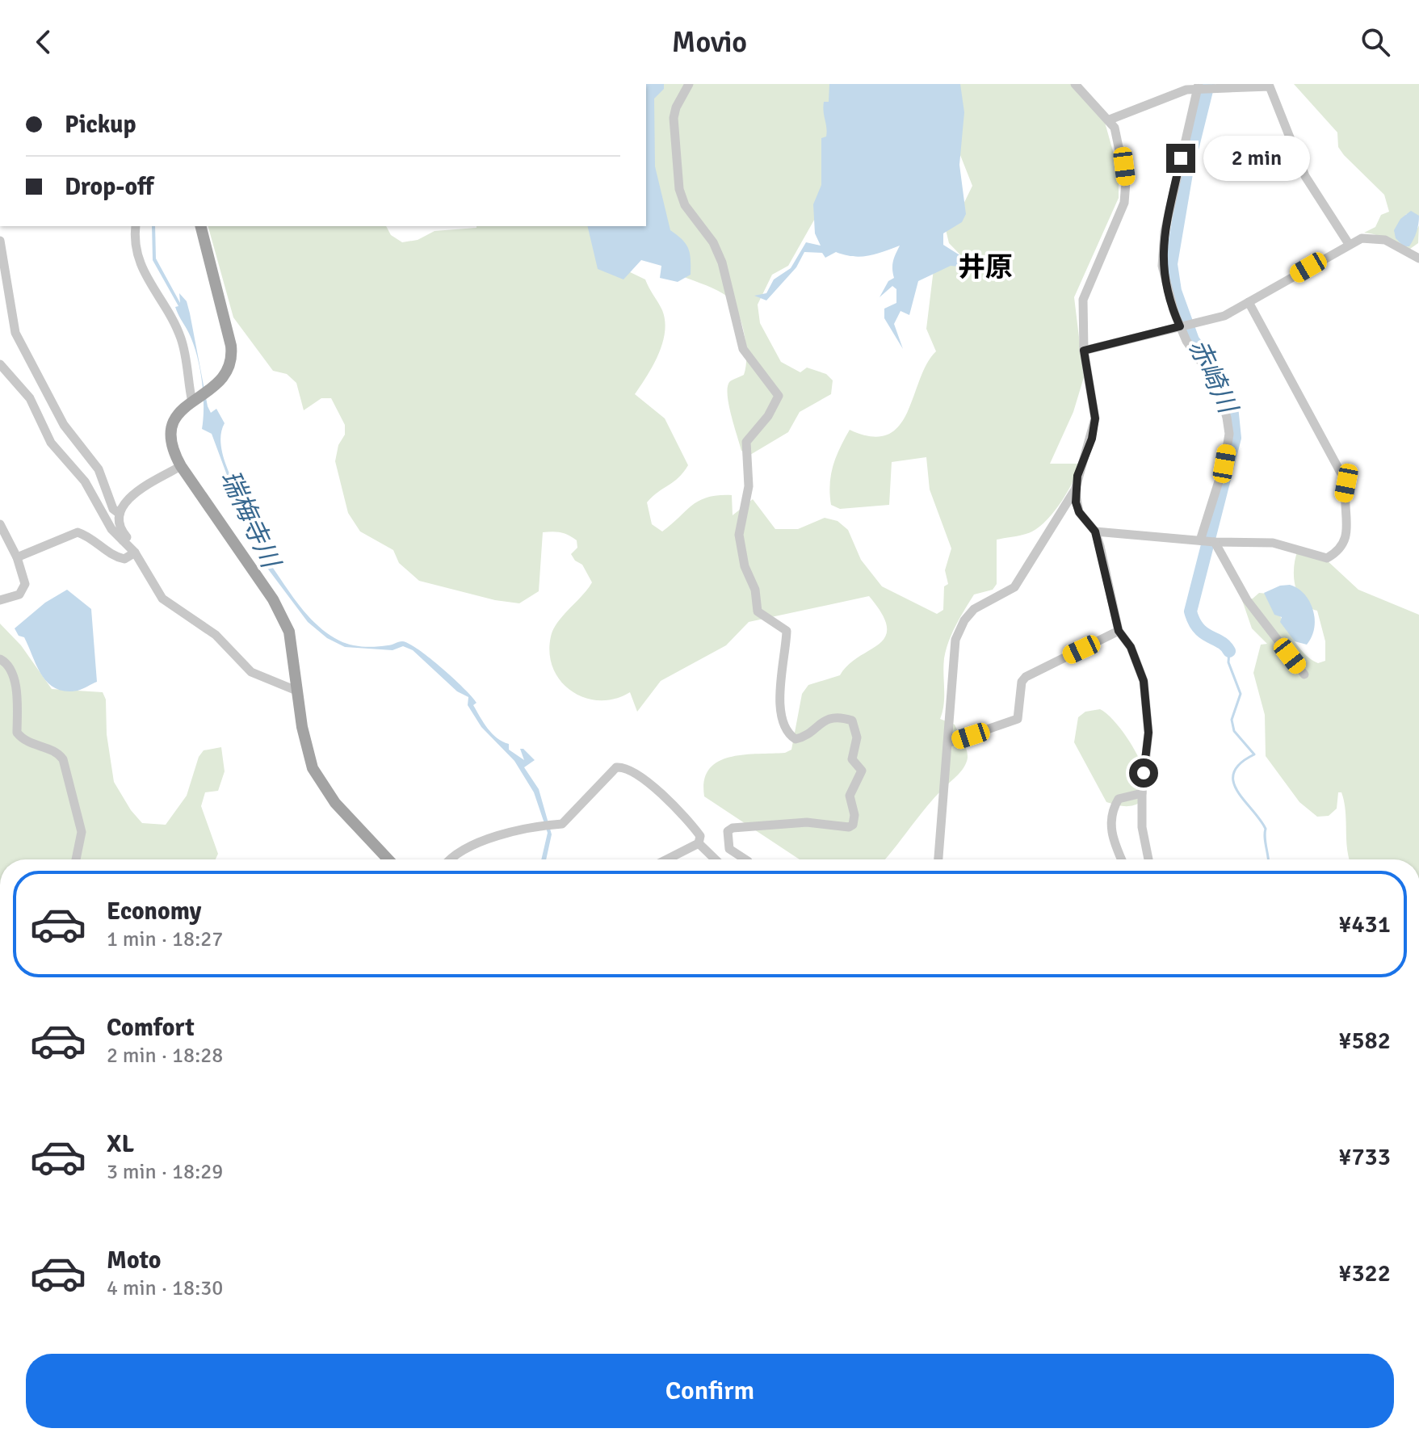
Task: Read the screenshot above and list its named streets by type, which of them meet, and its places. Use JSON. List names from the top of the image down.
{
  "districts": ["井原"],
  "water": ["赤崎川", "瑞梅寺川"],
  "page": {
    "header": "Movio",
    "banner": ["Pickup", "Drop-off"],
    "bubble": "2 min",
    "list": [
      {
        "name": "Economy",
        "note": "1 min · 18:27",
        "value": "¥431"
      },
      {
        "name": "Comfort",
        "note": "2 min · 18:28",
        "value": "¥582"
      },
      {
        "name": "XL",
        "note": "3 min · 18:29",
        "value": "¥733"
      },
      {
        "name": "Moto",
        "note": "4 min · 18:30",
        "value": "¥322"
      }
    ],
    "buttons": "Confirm"
  }
}
